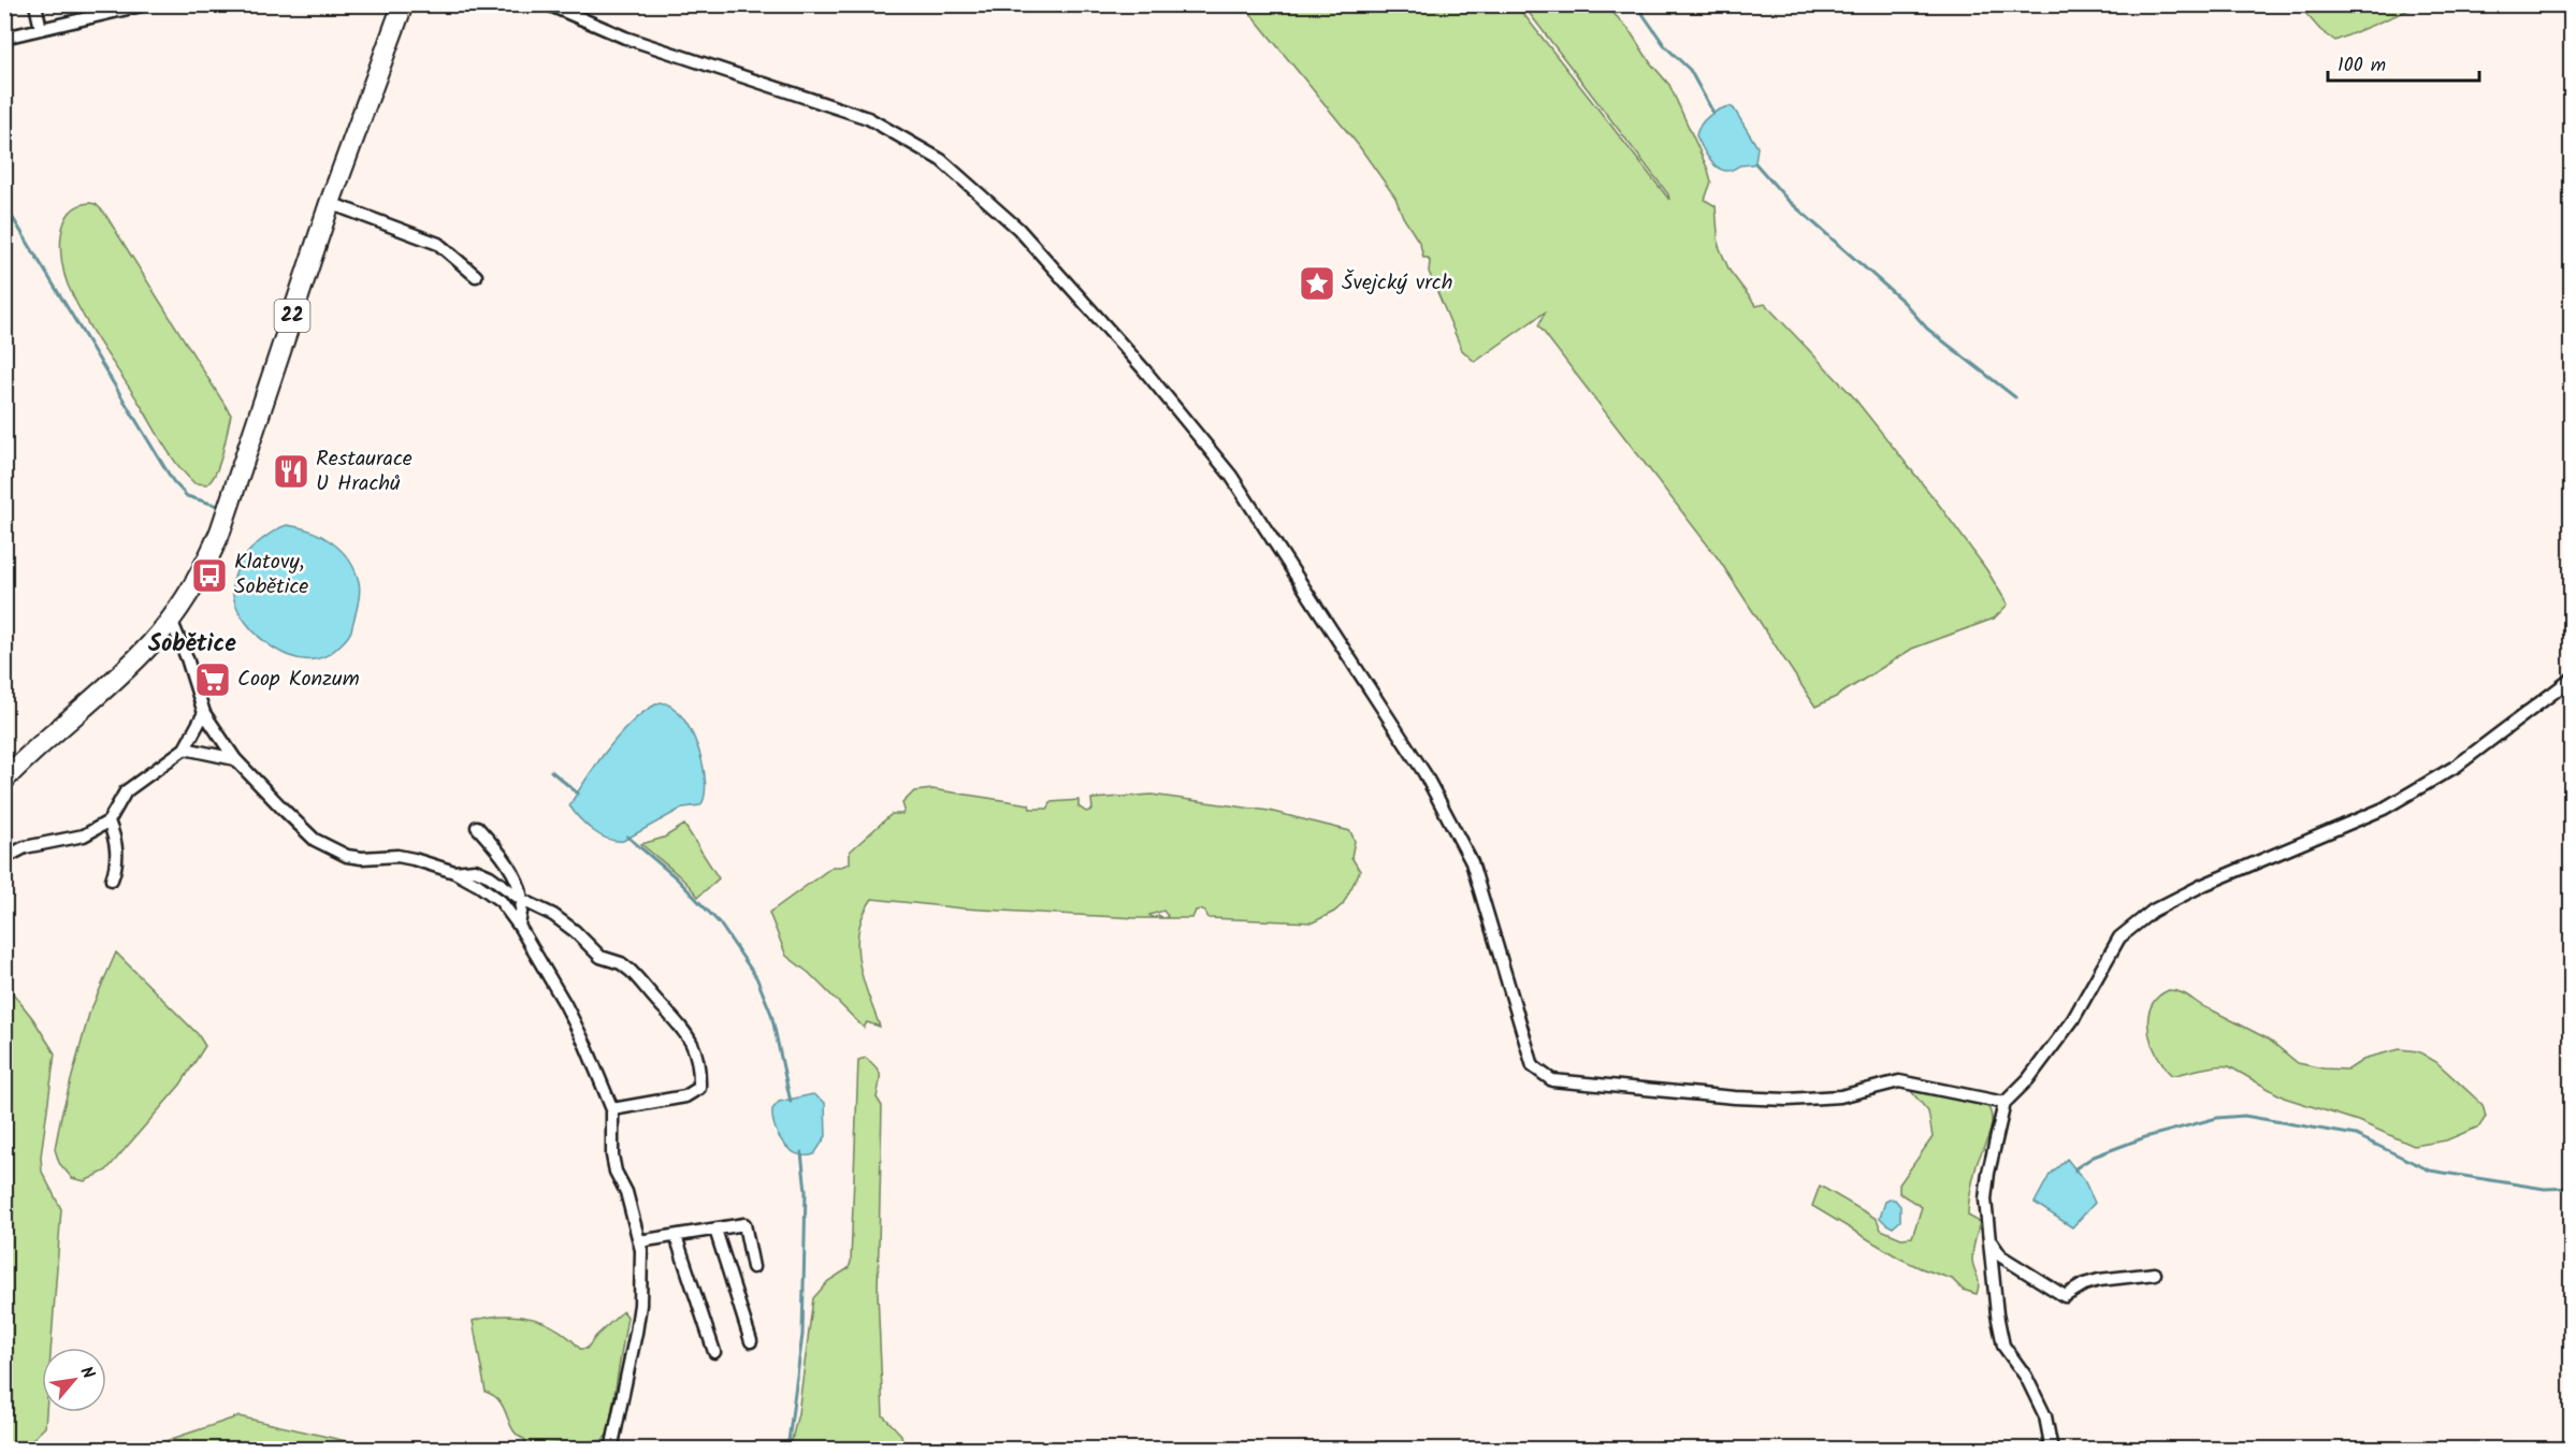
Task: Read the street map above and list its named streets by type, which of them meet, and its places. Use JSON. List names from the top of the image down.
{
  "streets": {
    "main road": ["22"]
  },
  "districts": ["Sobětice"],
  "places": {
    "place": ["Švejcký vrch"],
    "restaurant": ["Restaurace U Hrachů"],
    "bus stop": ["Klatovy, Sobětice"],
    "supermarket": ["Coop Konzum"]
  },
  "scale_bar": "100 m",
  "north": "top right"
}
